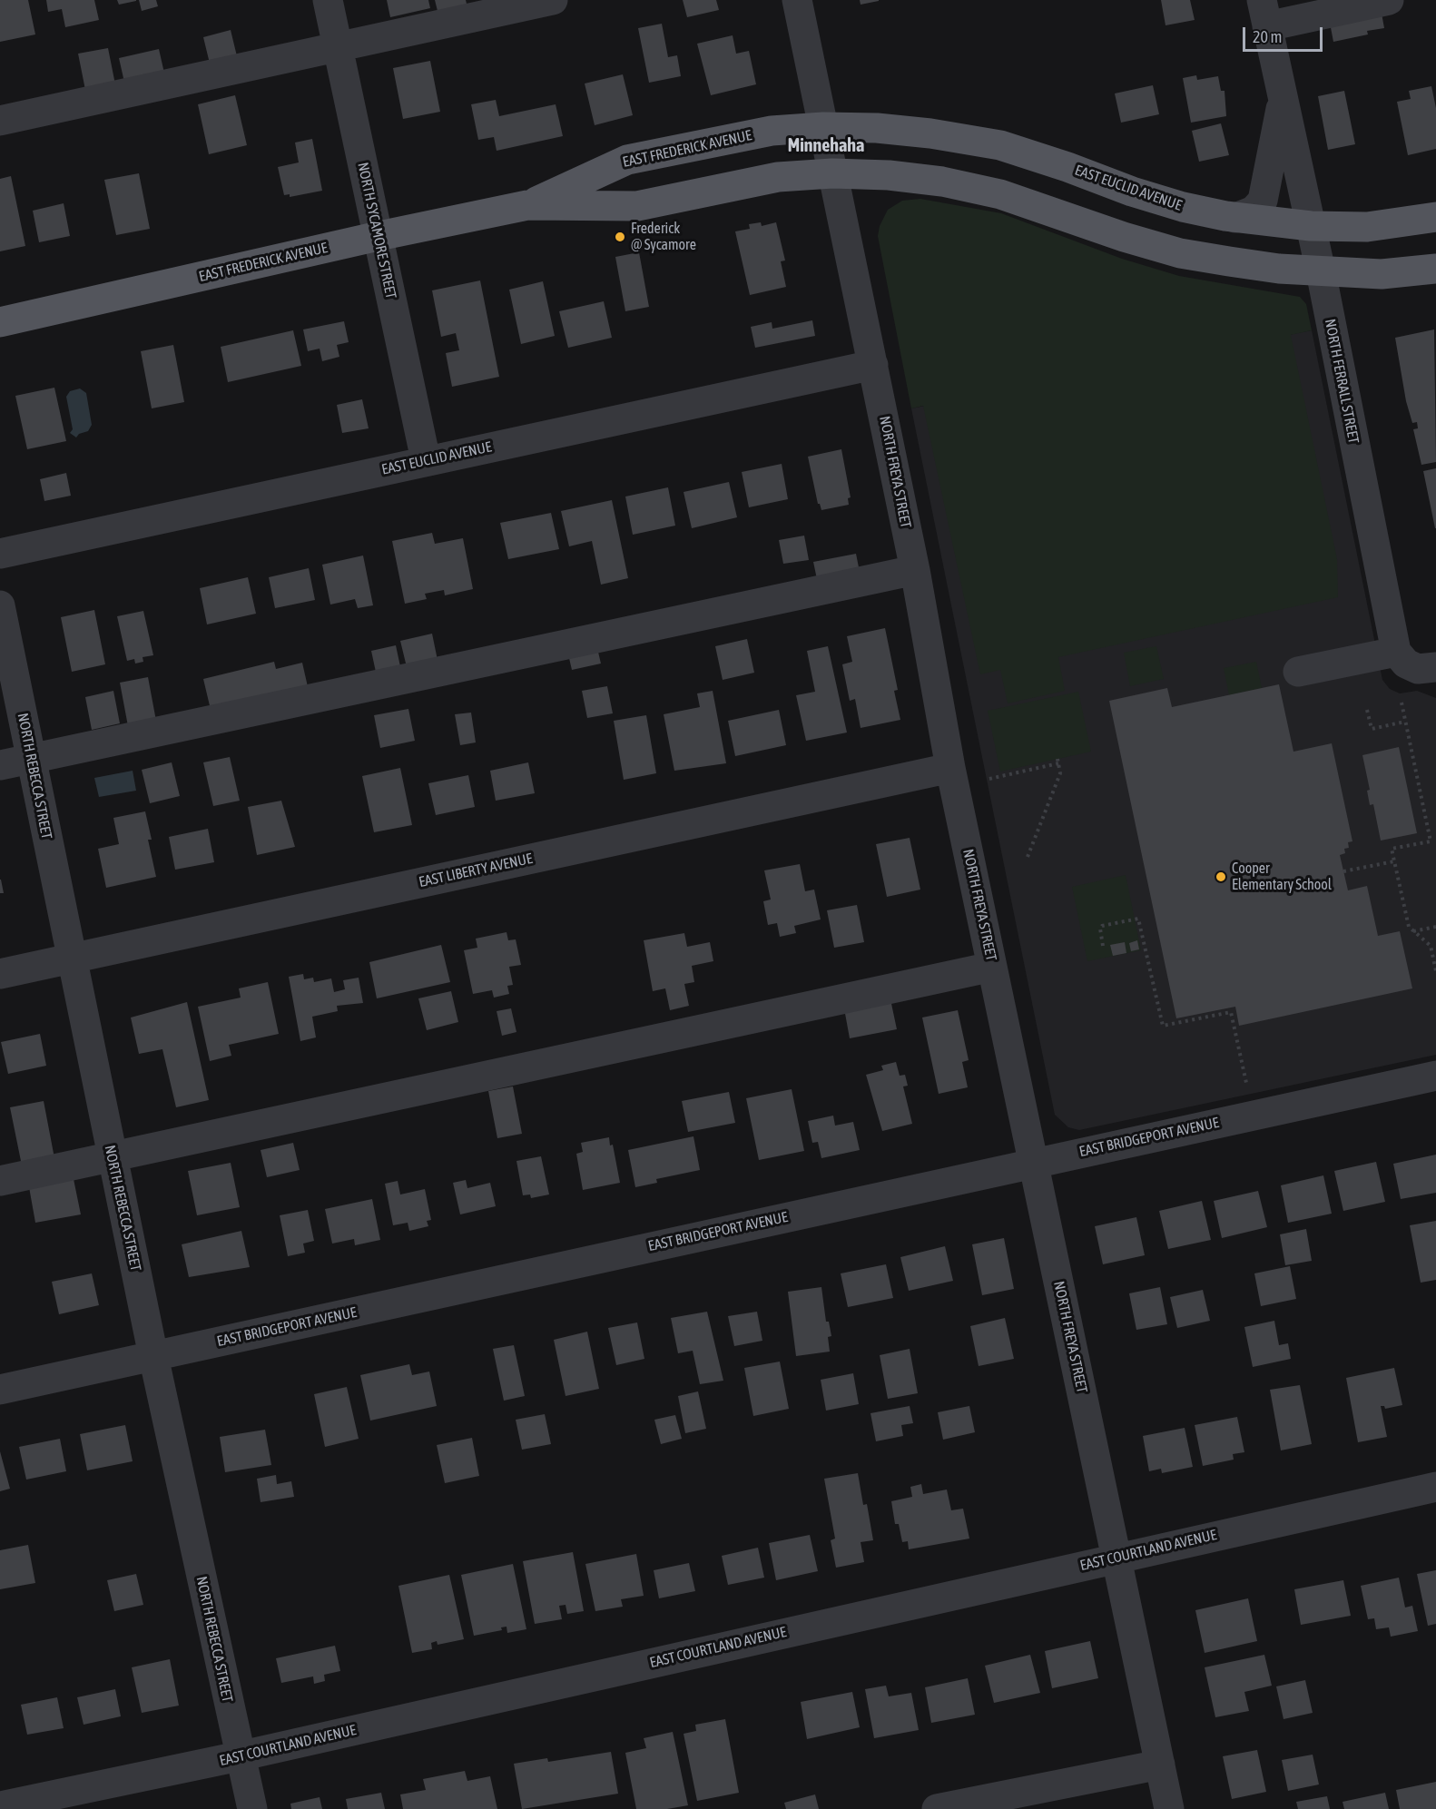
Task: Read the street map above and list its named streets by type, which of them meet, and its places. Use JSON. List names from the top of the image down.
{
  "streets": {
    "main road": ["EAST FREDERICK AVENUE", "EAST EUCLID AVENUE"],
    "street": [
      "NORTH SYCAMORE STREET",
      "NORTH FERRALL STREET",
      "NORTH FREYA STREET",
      "NORTH REBECCA STREET",
      "EAST LIBERTY AVENUE",
      "EAST BRIDGEPORT AVENUE",
      "EAST COURTLAND AVENUE"
    ]
  },
  "crossings": [
    ["EAST FREDERICK AVENUE", "EAST EUCLID AVENUE"],
    ["EAST FREDERICK AVENUE", "NORTH SYCAMORE STREET"],
    ["EAST FREDERICK AVENUE", "NORTH FREYA STREET"],
    ["EAST EUCLID AVENUE", "NORTH SYCAMORE STREET"],
    ["EAST EUCLID AVENUE", "NORTH FERRALL STREET"],
    ["EAST EUCLID AVENUE", "NORTH FREYA STREET"],
    ["NORTH FREYA STREET", "EAST LIBERTY AVENUE"],
    ["NORTH FREYA STREET", "EAST BRIDGEPORT AVENUE"],
    ["NORTH FREYA STREET", "EAST COURTLAND AVENUE"],
    ["NORTH REBECCA STREET", "EAST LIBERTY AVENUE"],
    ["NORTH REBECCA STREET", "EAST BRIDGEPORT AVENUE"],
    ["NORTH REBECCA STREET", "EAST COURTLAND AVENUE"]
  ],
  "districts": ["Minnehaha"],
  "places": ["Frederick @ Sycamore", "Cooper Elementary School"],
  "scale_bar": "20 m"
}
